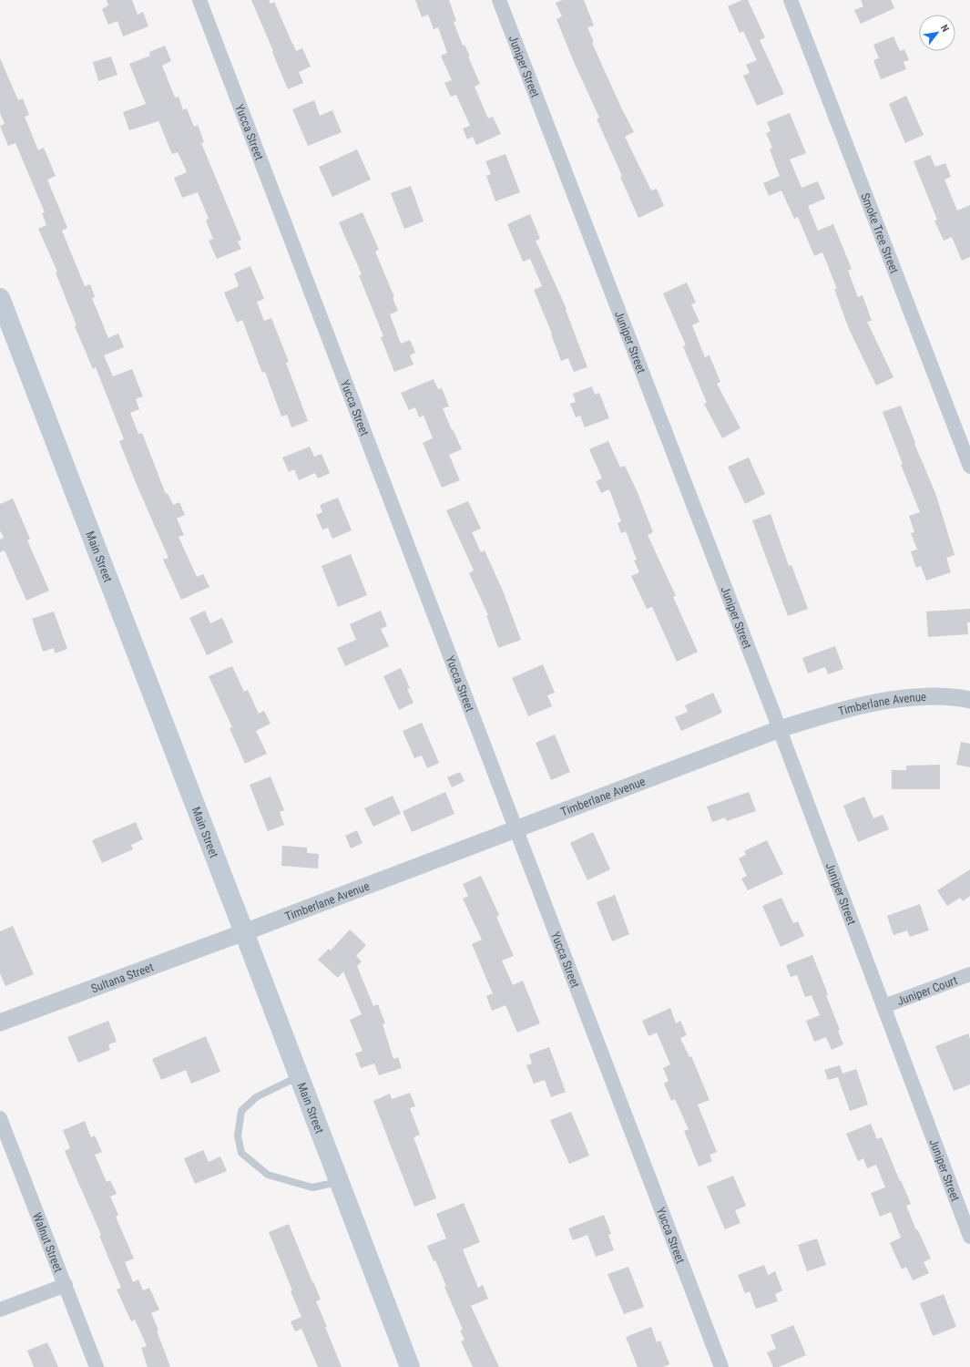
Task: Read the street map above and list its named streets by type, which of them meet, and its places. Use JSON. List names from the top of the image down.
{
  "streets": {
    "main road": ["Main Street"],
    "street": [
      "Juniper Street",
      "Yucca Street",
      "Smoke Tree Street",
      "Timberlane Avenue",
      "Sultana Street",
      "Juniper Court",
      "Walnut Street"
    ]
  },
  "crossings": [
    ["Juniper Street", "Timberlane Avenue"],
    ["Juniper Street", "Juniper Court"],
    ["Yucca Street", "Timberlane Avenue"],
    ["Main Street", "Timberlane Avenue"],
    ["Main Street", "Sultana Street"],
    ["Timberlane Avenue", "Sultana Street"]
  ],
  "north": "top right"
}
